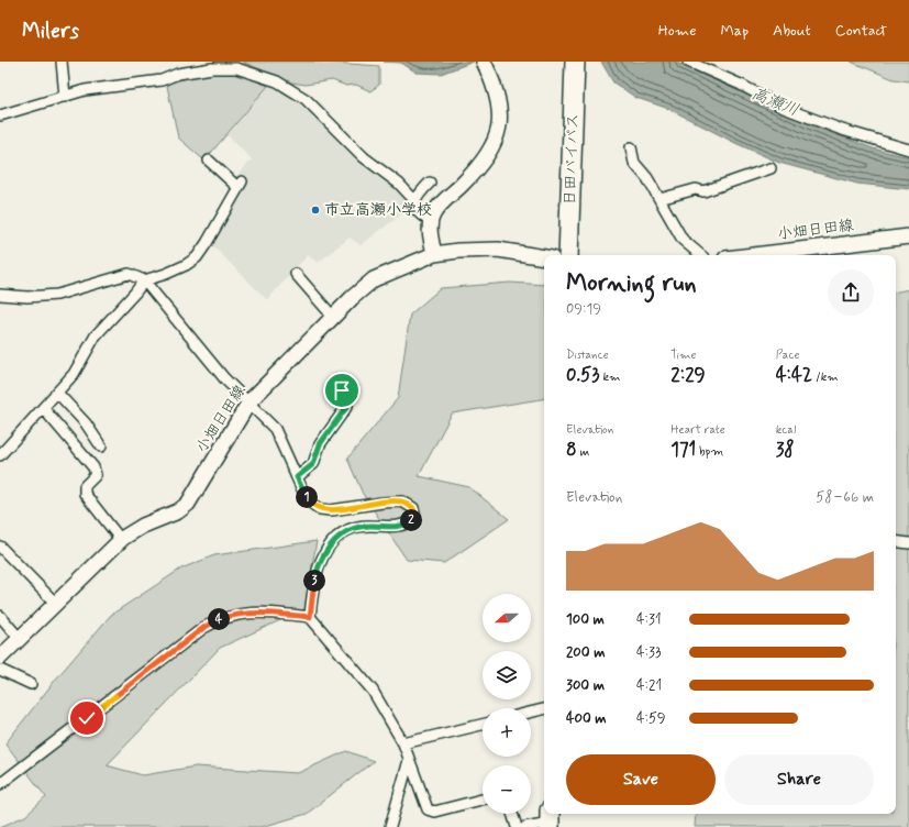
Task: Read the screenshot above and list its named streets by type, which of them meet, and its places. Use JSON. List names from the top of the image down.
{
  "streets": {
    "highway": ["日田バイパス"],
    "main road": ["小畑日田線"]
  },
  "water": ["高瀬川"],
  "places": ["市立高瀬小学校"],
  "north": "left",
  "page": {
    "header": "Milers",
    "nav": [
      "Home",
      "Map",
      "About",
      "Contact"
    ],
    "heading": ["Morning run", "09:19"],
    "stats": [
      ["Distance", "0.53 km"],
      ["Time", "2:29"],
      ["Pace", "4:42 /km"],
      ["Elevation", "8 m"],
      ["Heart rate", "171 bpm"],
      ["kcal", "38"]
    ],
    "chart": ["Elevation", "58–66 m"],
    "pins": [
      "1",
      "2",
      "3",
      "4"
    ],
    "map_buttons": ["+", "−"],
    "list": [
      {
        "name": "100 m",
        "note": "4:31"
      },
      {
        "name": "200 m",
        "note": "4:33"
      },
      {
        "name": "300 m",
        "note": "4:21"
      },
      {
        "name": "400 m",
        "note": "4:59"
      }
    ],
    "buttons": ["Save", "Share"]
  }
}
